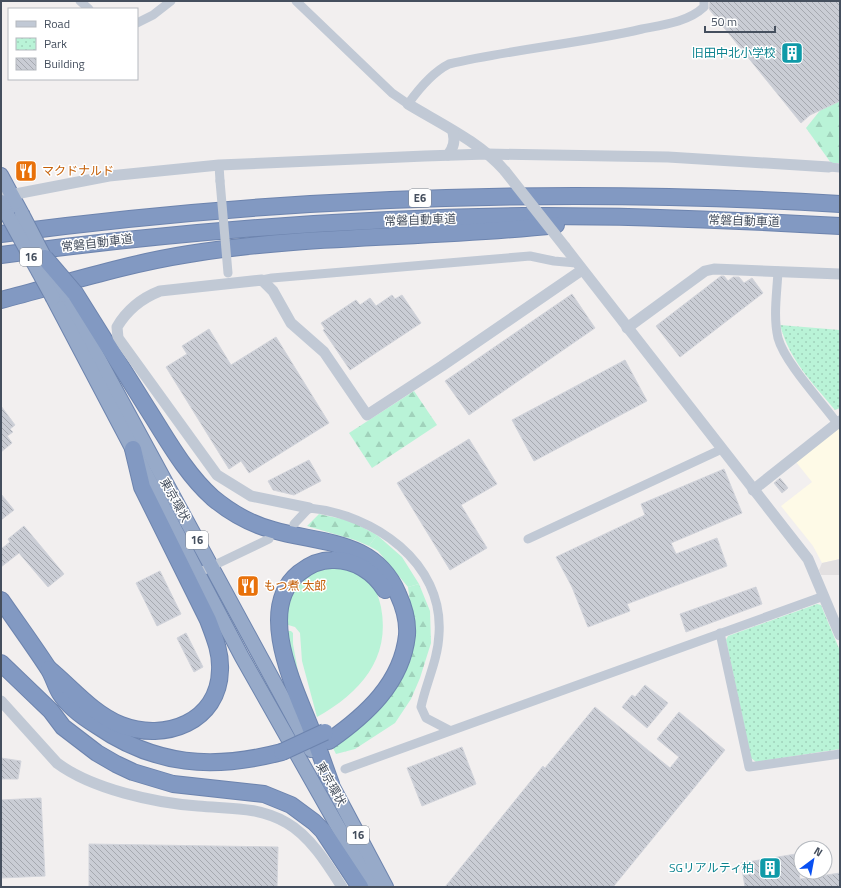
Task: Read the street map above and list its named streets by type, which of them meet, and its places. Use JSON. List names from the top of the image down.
{
  "streets": {
    "highway": [
      "E6",
      "常磐自動車道",
      "16",
      "東京環状"
    ]
  },
  "places": {
    "building": ["旧田中北小学校", "SGリアルティ柏"],
    "restaurant": ["マクドナルド", "もつ煮 太郎"]
  },
  "legend": ["Road", "Park", "Building"],
  "scale_bar": "50 m",
  "north": "top right"
}
